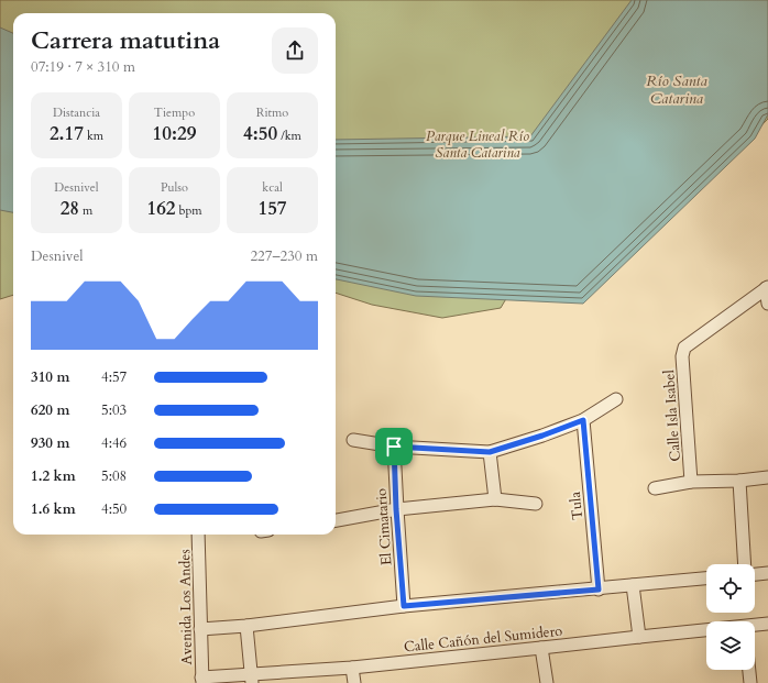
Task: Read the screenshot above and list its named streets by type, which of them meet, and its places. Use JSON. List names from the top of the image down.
{
  "streets": {
    "street": [
      "Calle Isla Isabel",
      "Tula",
      "El Cimatario",
      "Avenida Los Andes",
      "Calle Cañón del Sumidero"
    ]
  },
  "crossings": [
    ["Avenida Los Andes", "Calle Cañón del Sumidero"]
  ],
  "water": ["Río Santa Catarina"],
  "parks": ["Parque Lineal Río Santa Catarina"],
  "page": {
    "heading": ["Carrera matutina", "07:19 · 7 × 310 m"],
    "stats": [
      ["Distancia", "2.17 km"],
      ["Tiempo", "10:29"],
      ["Ritmo", "4:50 /km"],
      ["Desnivel", "28 m"],
      ["Pulso", "162 bpm"],
      ["kcal", "157"]
    ],
    "chart": ["Desnivel", "227–230 m"],
    "list": [
      {
        "name": "310 m",
        "note": "4:57"
      },
      {
        "name": "620 m",
        "note": "5:03"
      },
      {
        "name": "930 m",
        "note": "4:46"
      },
      {
        "name": "1.2 km",
        "note": "5:08"
      },
      {
        "name": "1.6 km",
        "note": "4:50"
      }
    ]
  }
}
